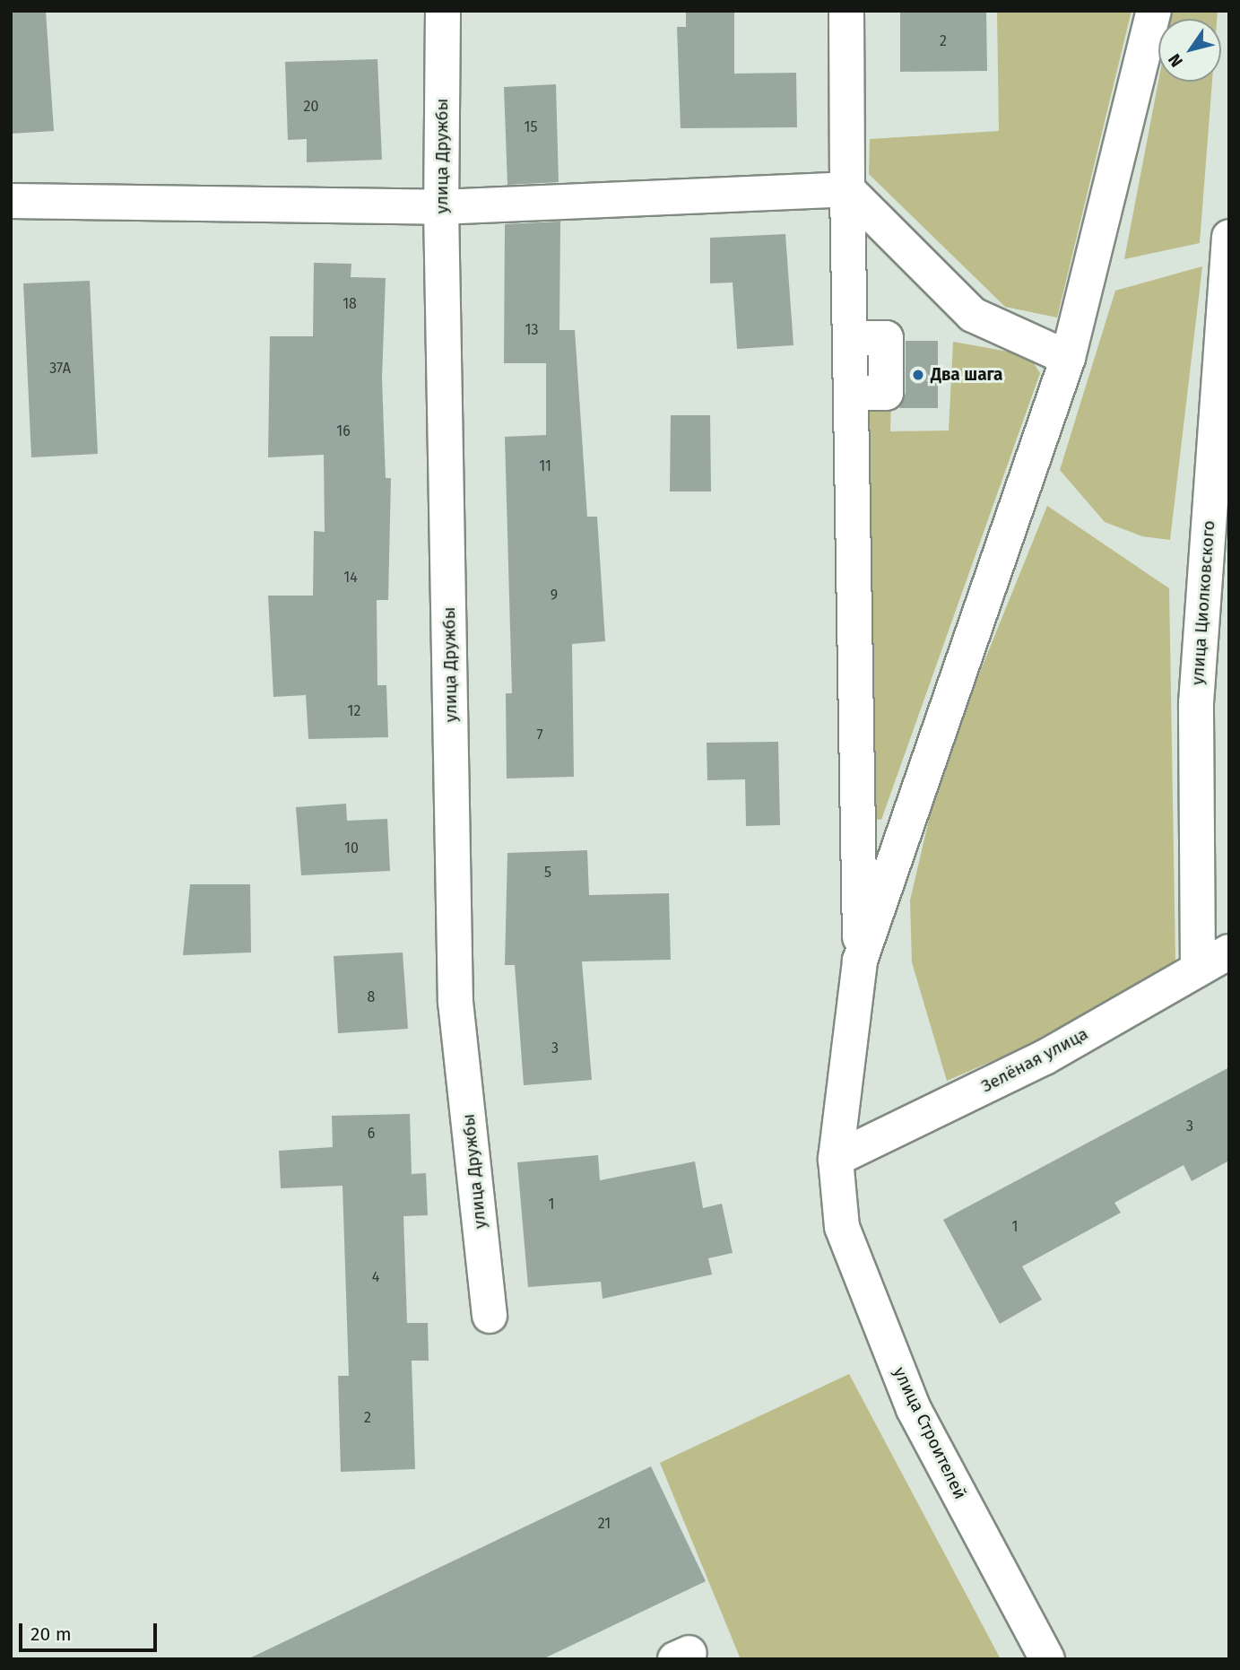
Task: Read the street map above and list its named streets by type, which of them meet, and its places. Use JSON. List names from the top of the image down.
{
  "streets": {
    "street": [
      "улица Дружбы",
      "улица Циолковского",
      "Зелёная улица",
      "улица Строителей"
    ]
  },
  "crossings": [
    ["улица Циолковского", "Зелёная улица"],
    ["Зелёная улица", "улица Строителей"]
  ],
  "places": ["Два шага"],
  "house_numbers": [
    "2",
    "20",
    "15",
    "18",
    "13",
    "37А",
    "16",
    "11",
    "14",
    "9",
    "12",
    "7",
    "10",
    "5",
    "8",
    "3",
    "3",
    "6",
    "1",
    "1",
    "4",
    "2",
    "21"
  ],
  "scale_bar": "20 m",
  "north": "bottom left"
}
